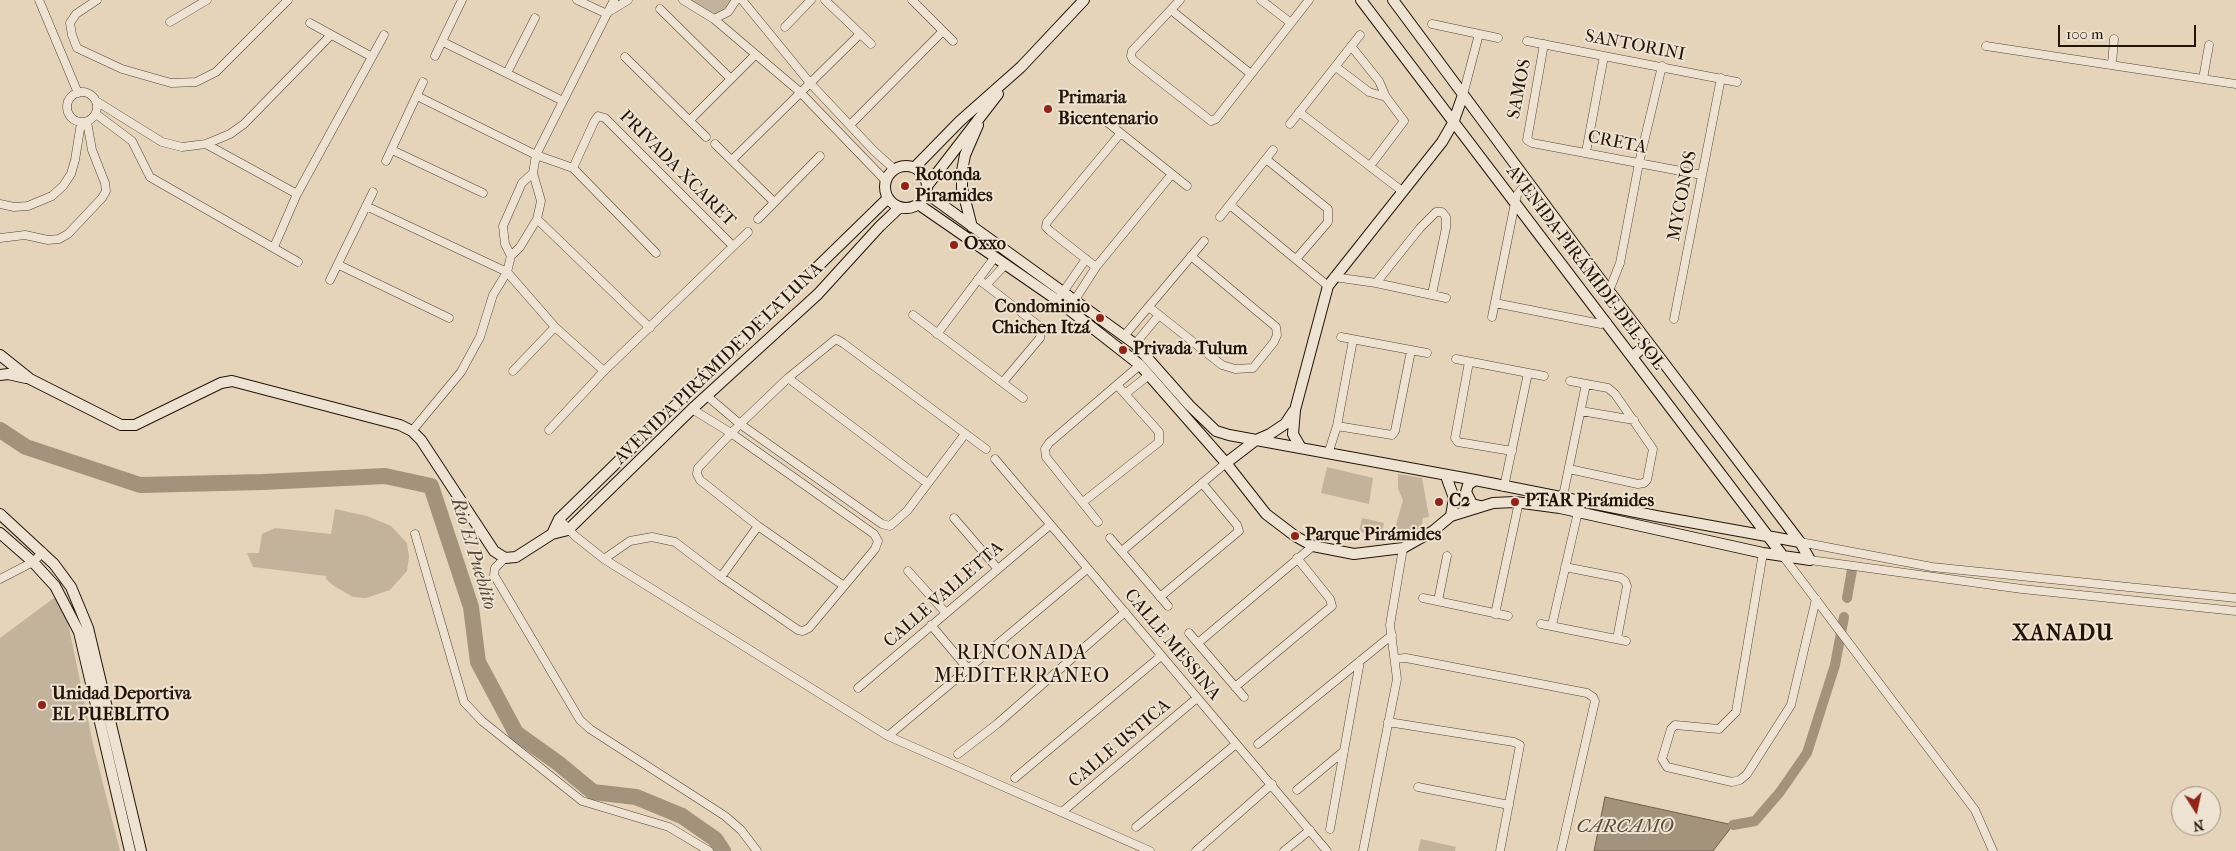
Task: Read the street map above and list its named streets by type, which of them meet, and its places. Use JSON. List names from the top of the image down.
{
  "streets": {
    "street": [
      "SANTORINI",
      "SAMOS",
      "CRETA",
      "PRIVADA XCARET",
      "MYCONOS",
      "AVENIDA PIRÁMIDE DEL SOL",
      "AVENIDA PIRÁMIDE DE LA LUNA",
      "CALLE VALLETTA",
      "CALLE MESSINA",
      "CALLE USTICA"
    ]
  },
  "crossings": [
    ["SANTORINI", "SAMOS"],
    ["SANTORINI", "MYCONOS"],
    ["SAMOS", "CRETA"],
    ["CRETA", "MYCONOS"],
    ["CALLE VALLETTA", "CALLE MESSINA"],
    ["CALLE MESSINA", "CALLE USTICA"]
  ],
  "districts": ["XANADU", "RINCONADA MEDITERRANEO"],
  "water": ["Rio El Pueblito", "CARCAMO"],
  "places": [
    "Primaria Bicentenario",
    "Rotonda Piramides",
    "Oxxo",
    "Condominio Chichen Itzá",
    "Privada Tulum",
    "C2",
    "PTAR Pirámides",
    "Parque Pirámides",
    "Unidad Deportiva EL PUEBLITO"
  ],
  "scale_bar": "100 m",
  "north": "bottom"
}
